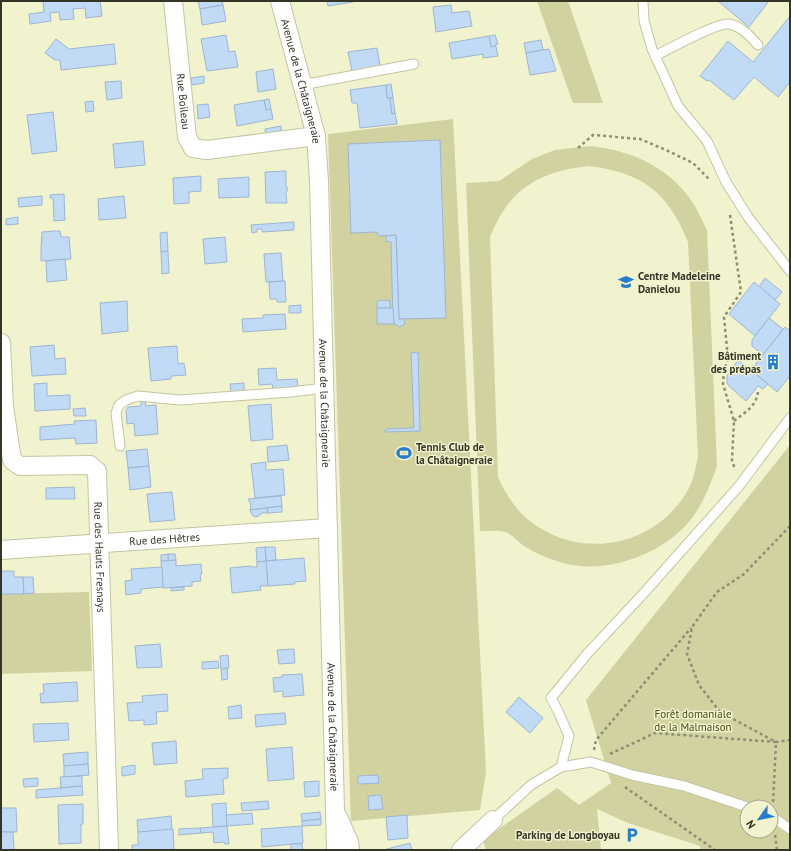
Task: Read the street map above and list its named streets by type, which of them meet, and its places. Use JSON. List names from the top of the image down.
{
  "streets": {
    "street": [
      "Avenue de la Châtaigneraie",
      "Rue Boileau",
      "Rue des Hêtres",
      "Rue des Hauts Fresnays"
    ]
  },
  "crossings": [
    ["Avenue de la Châtaigneraie", "Rue Boileau"],
    ["Avenue de la Châtaigneraie", "Rue des Hêtres"],
    ["Rue des Hêtres", "Rue des Hauts Fresnays"]
  ],
  "parks": ["Forêt domaniale de la Malmaison"],
  "places": {
    "school or university": ["Centre Madeleine Danielou"],
    "building": ["Bâtiment des prépas"],
    "sports": ["Tennis Club de la Châtaigneraie"],
    "parking": ["Parking de Longboyau"]
  },
  "north": "bottom left"
}
